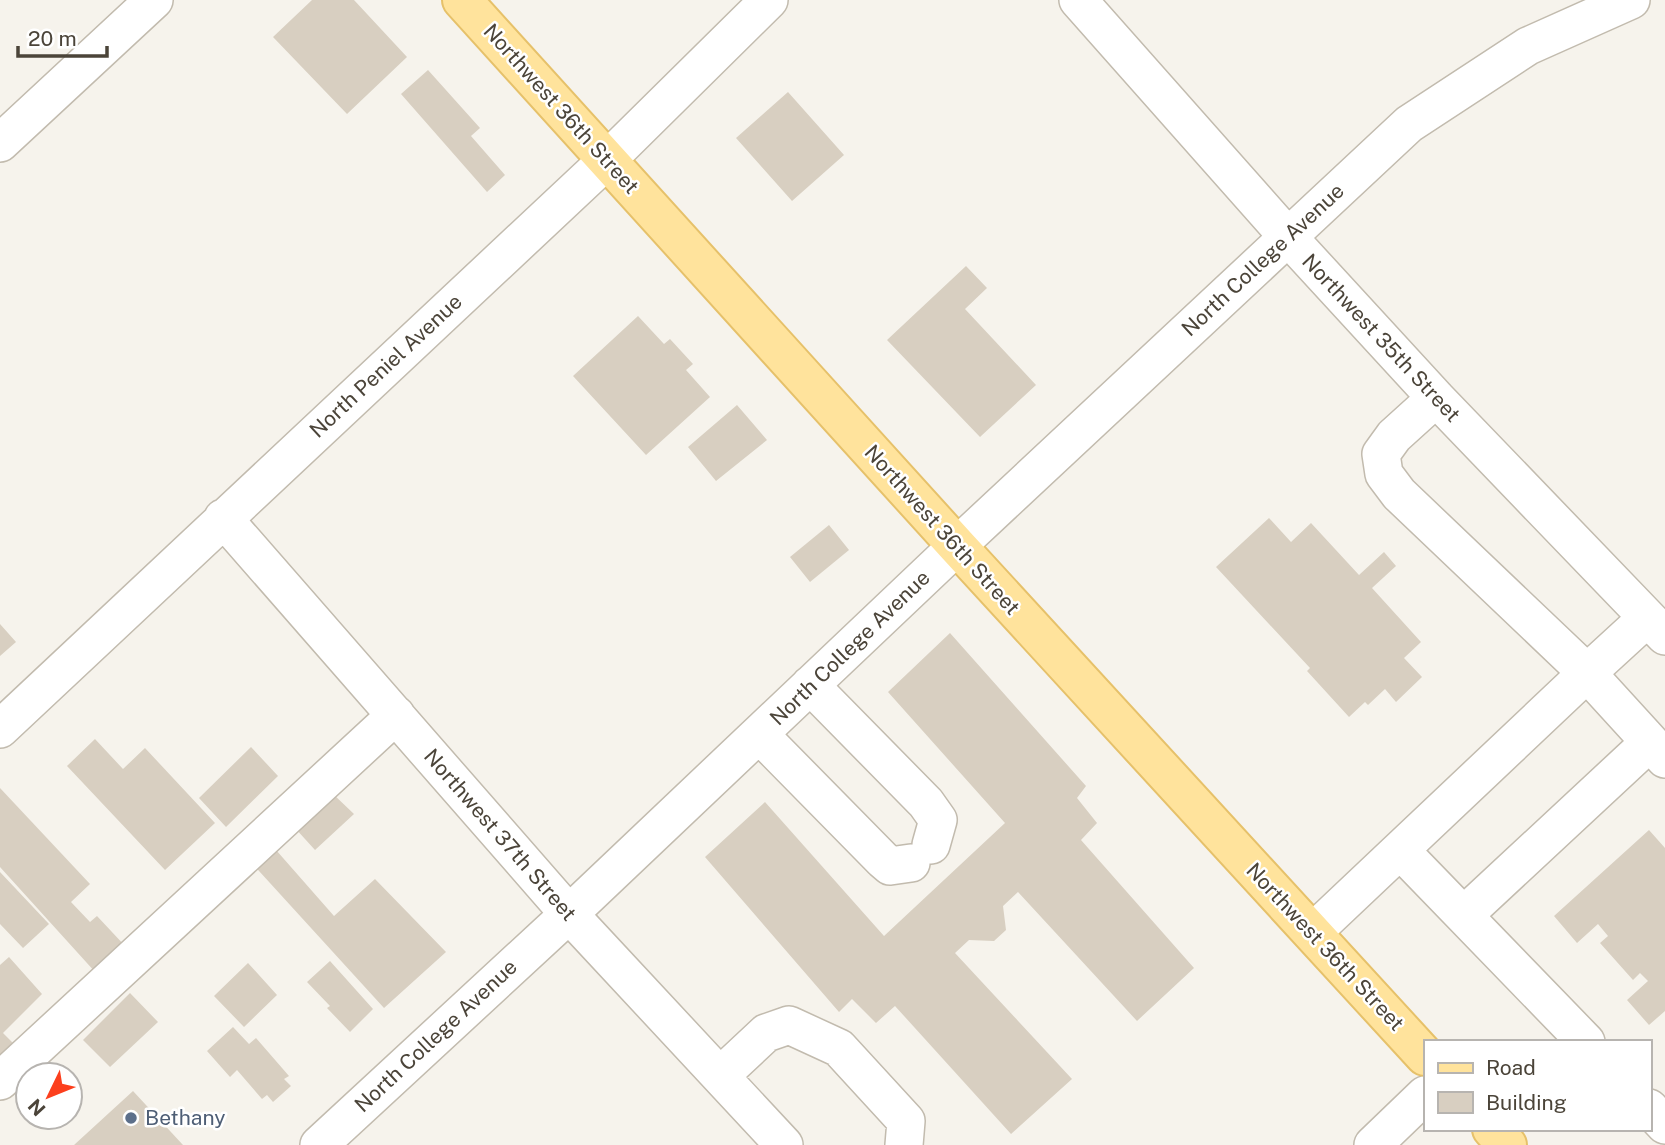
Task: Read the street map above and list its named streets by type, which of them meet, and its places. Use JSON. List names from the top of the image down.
{
  "streets": {
    "main road": ["Northwest 36th Street"],
    "street": [
      "North College Avenue",
      "Northwest 35th Street",
      "North Peniel Avenue",
      "Northwest 37th Street"
    ]
  },
  "crossings": [
    ["Northwest 36th Street", "North College Avenue"],
    ["Northwest 36th Street", "North Peniel Avenue"],
    ["North College Avenue", "Northwest 35th Street"],
    ["North College Avenue", "Northwest 37th Street"],
    ["North Peniel Avenue", "Northwest 37th Street"]
  ],
  "places": ["Bethany"],
  "legend": ["Road", "Building"],
  "scale_bar": "20 m",
  "north": "bottom left"
}
